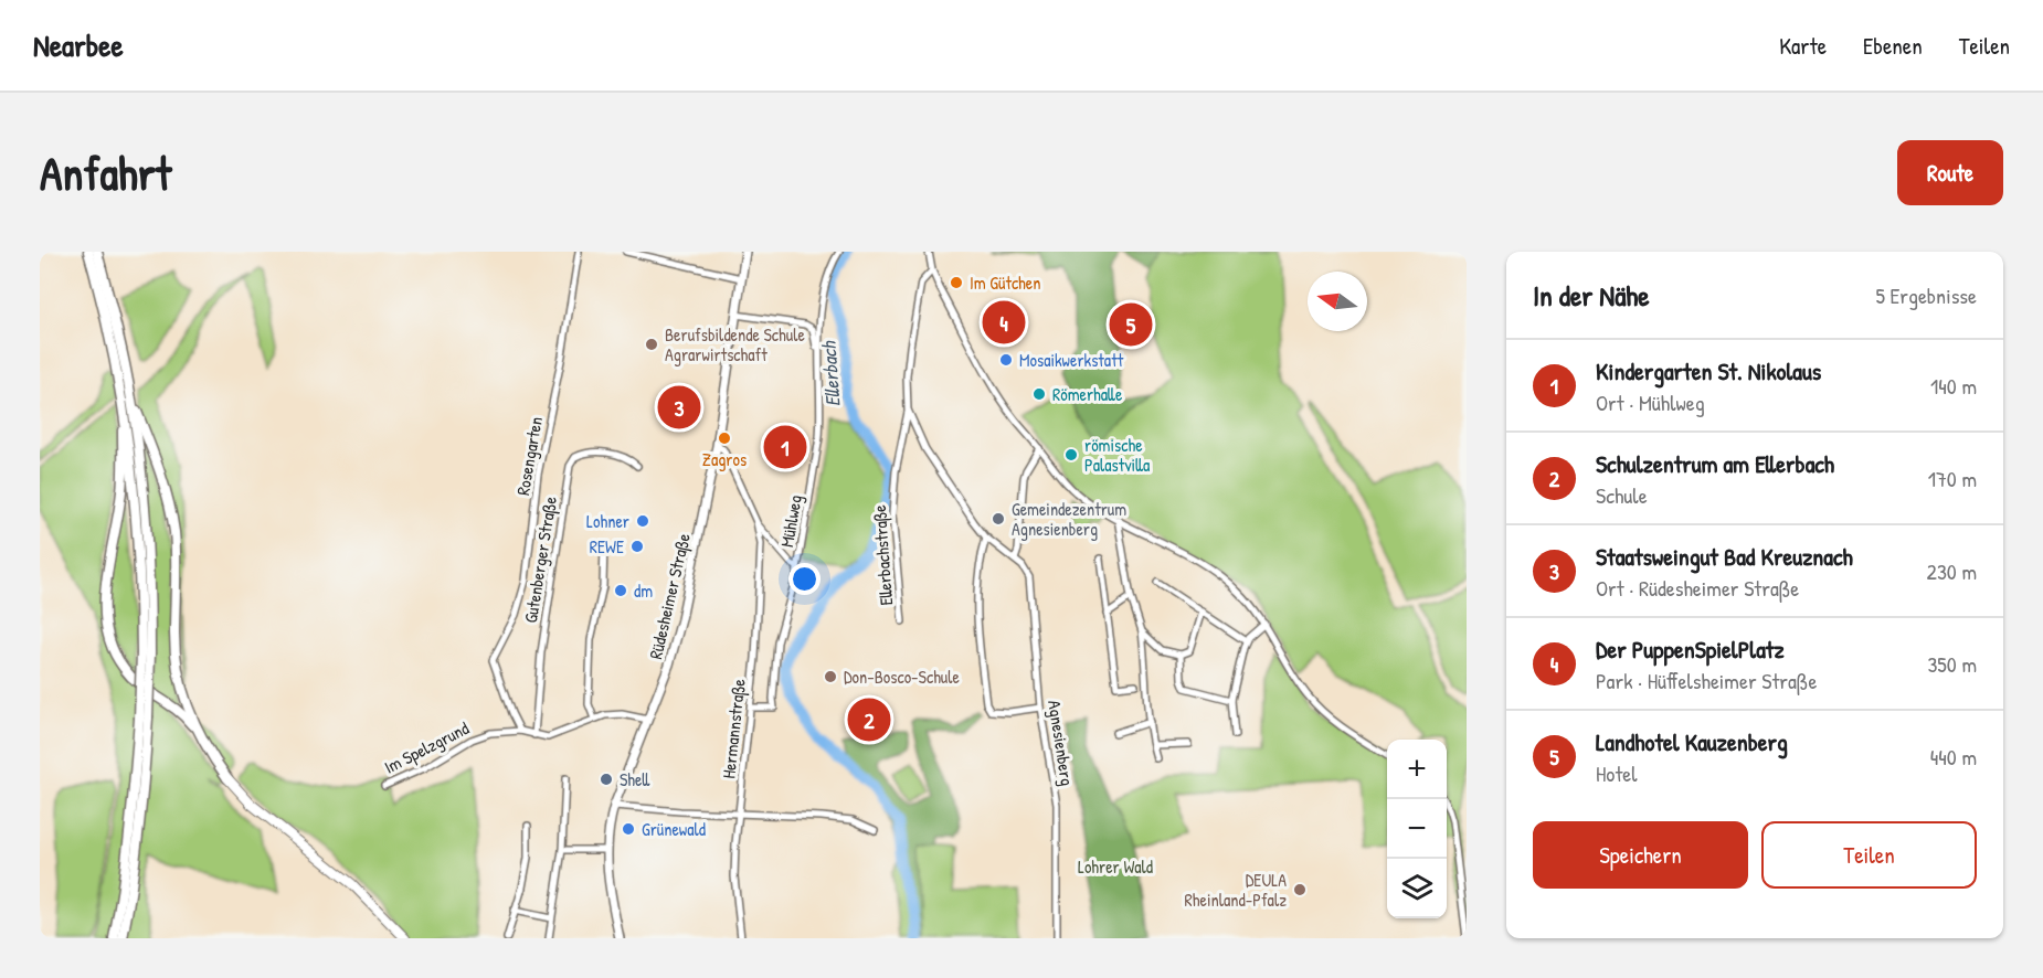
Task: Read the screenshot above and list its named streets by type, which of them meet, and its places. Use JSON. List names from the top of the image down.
{
  "streets": {
    "street": [
      "Rosengarten",
      "Mühlweg",
      "Ellerbachstraße",
      "Gutenberger Straße",
      "Rüdesheimer Straße",
      "Hermannstraße",
      "Agnesienberg",
      "Im Spelzgrund"
    ]
  },
  "crossings": [
    ["Rosengarten", "Im Spelzgrund"],
    ["Mühlweg", "Rüdesheimer Straße"],
    ["Mühlweg", "Hermannstraße"],
    ["Ellerbachstraße", "Agnesienberg"],
    ["Gutenberger Straße", "Im Spelzgrund"],
    ["Rüdesheimer Straße", "Hermannstraße"],
    ["Rüdesheimer Straße", "Im Spelzgrund"]
  ],
  "water": ["Ellerbach"],
  "parks": ["Lohrer Wald"],
  "places": [
    "Im Gütchen",
    "Berufsbildende Schule Agrarwirtschaft",
    "Mosaikwerkstatt",
    "Römerhalle",
    "Zagros",
    "römische Palastvilla",
    "Gemeindezentrum Agnesienberg",
    "Lohner",
    "REWE",
    "dm",
    "Don-Bosco-Schule",
    "Shell",
    "Grünewald",
    "DEULA Rheinland-Pfalz"
  ],
  "north": "left",
  "page": {
    "header": "Nearbee",
    "nav": ["Karte", "Ebenen", "Teilen"],
    "buttons": [
      "Route",
      ["Speichern", "Teilen"]
    ],
    "title": "Anfahrt",
    "heading": ["In der Nähe", "5 Ergebnisse"],
    "pins": [
      "4",
      "5",
      "3",
      "1",
      "2"
    ],
    "list": [
      {
        "mark": "1",
        "name": "Kindergarten St. Nikolaus",
        "note": "Ort · Mühlweg",
        "value": "140 m"
      },
      {
        "mark": "2",
        "name": "Schulzentrum am Ellerbach",
        "note": "Schule",
        "value": "170 m"
      },
      {
        "mark": "3",
        "name": "Staatsweingut Bad Kreuznach",
        "note": "Ort · Rüdesheimer Straße",
        "value": "230 m"
      },
      {
        "mark": "4",
        "name": "Der PuppenSpielPlatz",
        "note": "Park · Hüffelsheimer Straße",
        "value": "350 m"
      },
      {
        "mark": "5",
        "name": "Landhotel Kauzenberg",
        "note": "Hotel",
        "value": "440 m"
      }
    ],
    "map_buttons": ["+", "−"]
  }
}
